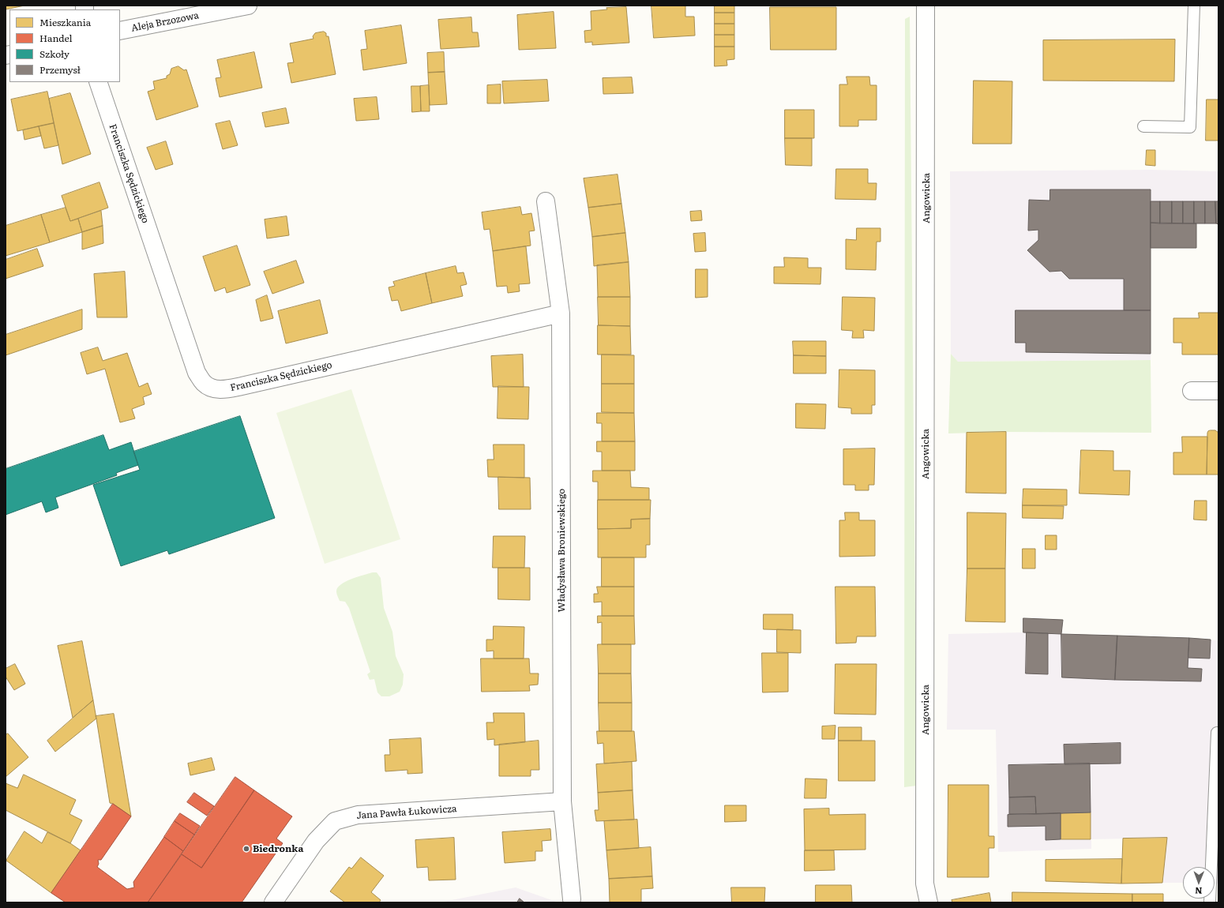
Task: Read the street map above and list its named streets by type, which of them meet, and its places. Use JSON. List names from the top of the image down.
{
  "streets": {
    "street": [
      "Aleja Brzozowa",
      "Franciszka Sędzickiego",
      "Angowicka",
      "Władysława Broniewskiego",
      "Jana Pawła Łukowicza"
    ]
  },
  "crossings": [
    ["Franciszka Sędzickiego", "Władysława Broniewskiego"],
    ["Władysława Broniewskiego", "Jana Pawła Łukowicza"]
  ],
  "places": ["Biedronka"],
  "legend": [
    "Mieszkania",
    "Handel",
    "Szkoły",
    "Przemysł"
  ],
  "north": "bottom"
}
